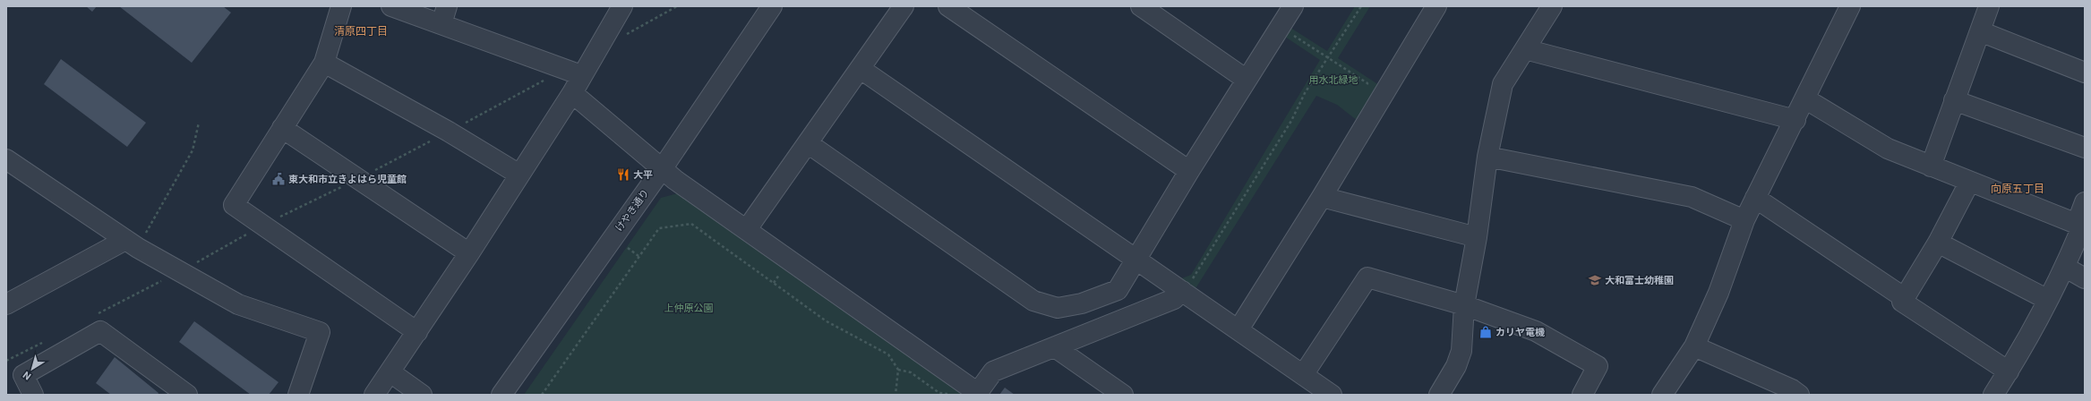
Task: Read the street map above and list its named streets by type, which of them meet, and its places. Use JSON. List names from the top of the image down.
{
  "streets": {
    "street": ["けやき通り"]
  },
  "districts": ["清原四丁目", "向原五丁目"],
  "parks": ["用水北緑地", "上仲原公園"],
  "places": {
    "restaurant": ["大平"],
    "public building": ["東大和市立きよはら児童館"],
    "school or university": ["大和富士幼稚園"],
    "shop": ["カリヤ電機"]
  },
  "north": "bottom left"
}
